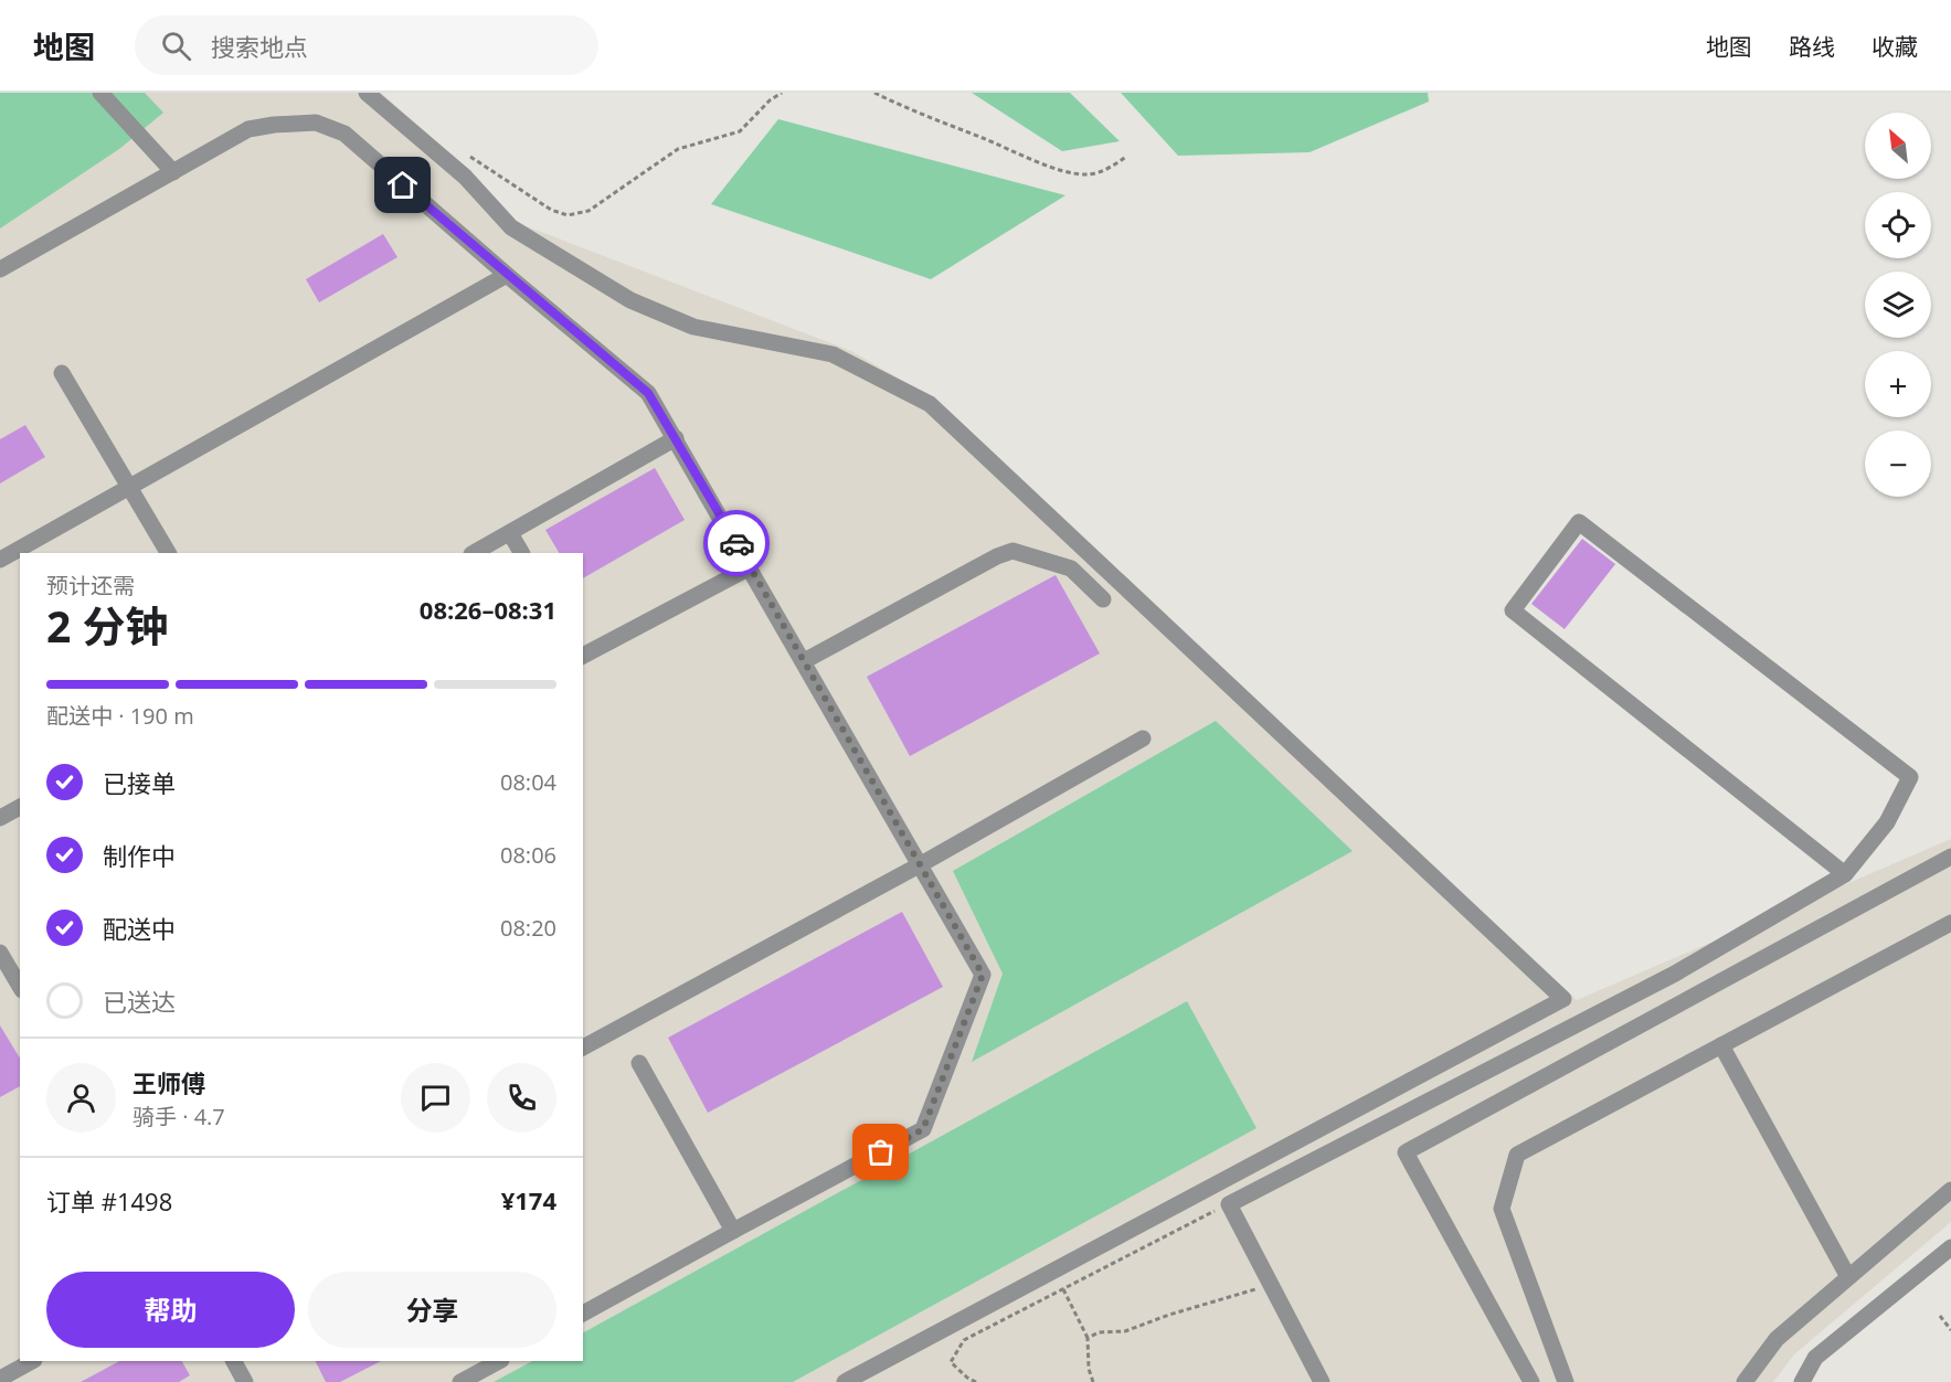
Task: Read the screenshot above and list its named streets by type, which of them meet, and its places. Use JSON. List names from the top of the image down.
{
  "north": "top left",
  "page": {
    "header": "地图",
    "search": "搜索地点",
    "nav": ["地图", "路线", "收藏"],
    "map_buttons": ["+", "−"],
    "heading": ["2 分钟", "预计还需", "08:26–08:31"],
    "panel": [
      "王师傅",
      "骑手 · 4.7",
      "订单 #1498",
      "¥174"
    ],
    "bar": "配送中 · 190 m",
    "list": [
      ["已接单", "08:04"],
      ["制作中", "08:06"],
      ["配送中", "08:20"],
      "已送达"
    ],
    "buttons": ["帮助", "分享"]
  }
}
